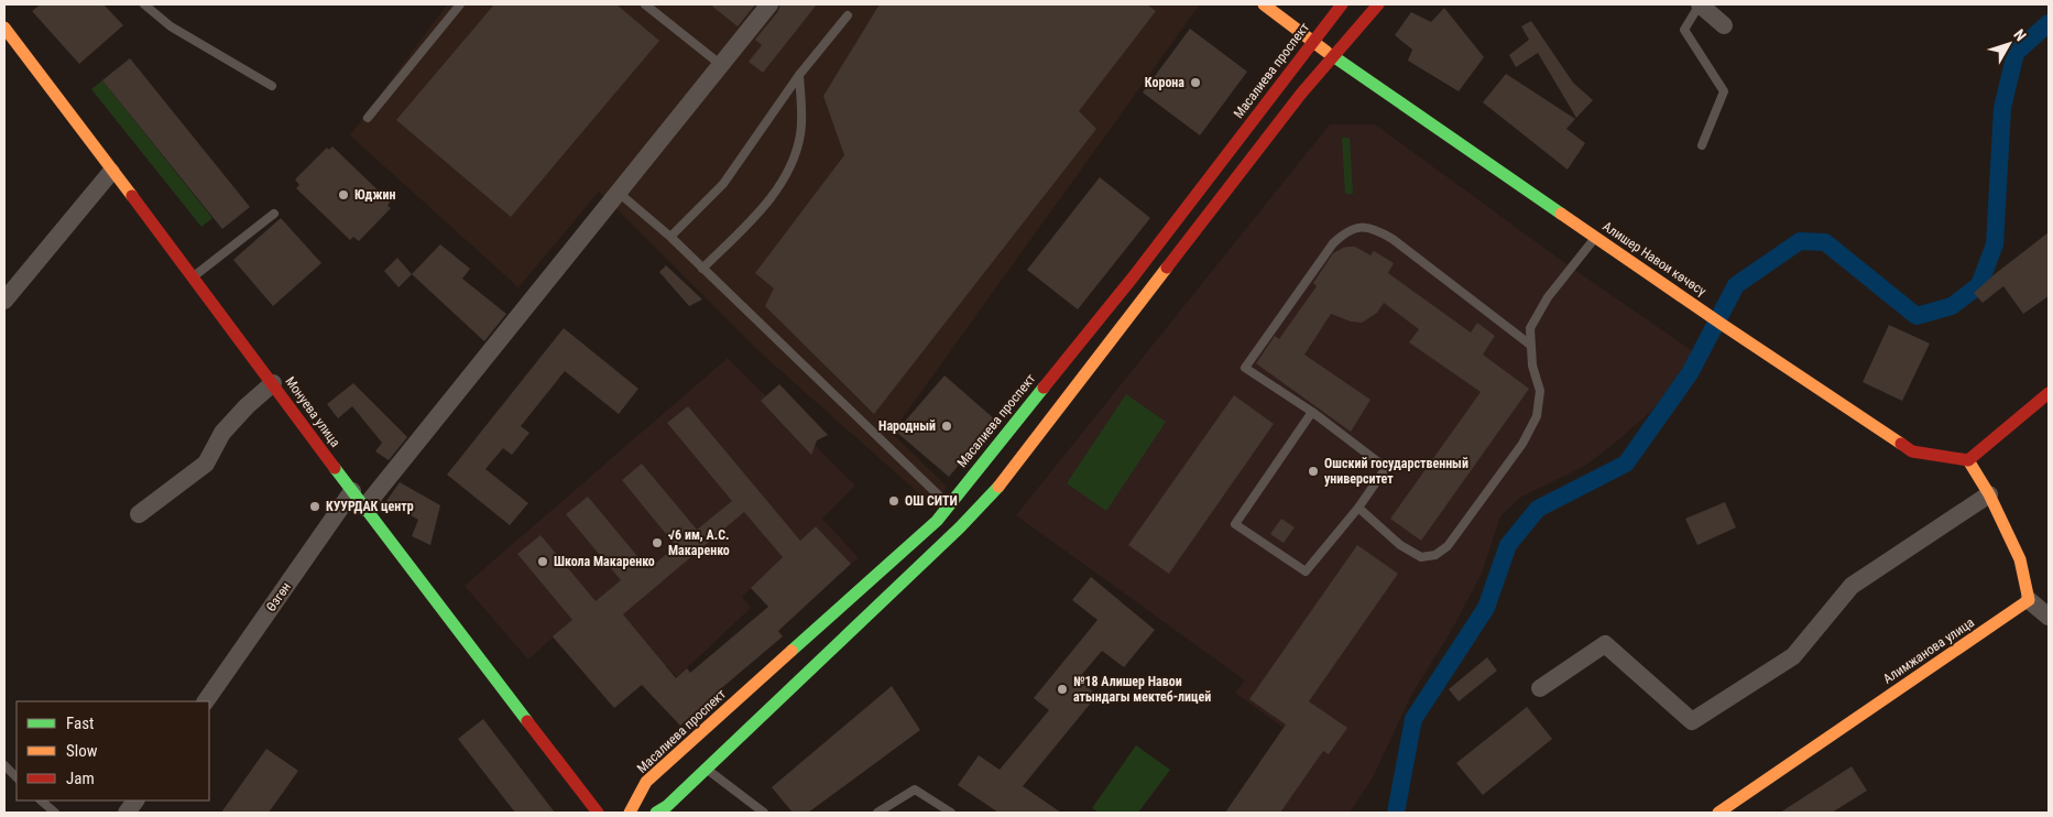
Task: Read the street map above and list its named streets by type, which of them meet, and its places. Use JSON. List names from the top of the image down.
{
  "streets": {
    "main road": [
      "Масалиева проспект",
      "Алишер Навои көчөсү",
      "Монуева улица",
      "Алимжанова улица"
    ],
    "street": ["Өзгөн"]
  },
  "crossings": [
    ["Масалиева проспект", "Алишер Навои көчөсү"],
    ["Монуева улица", "Өзгөн"]
  ],
  "places": [
    "Корона",
    "Юджин",
    "Народный",
    "Ошский государственный университет",
    "ОШ СИТИ",
    "КУУРДАК центр",
    "√6 им, А.С. Макаренко",
    "Школа Макаренко",
    "№18 Алишер Навои атындагы мектеб-лицей"
  ],
  "legend": ["Fast", "Slow", "Jam"],
  "north": "top right"
}
